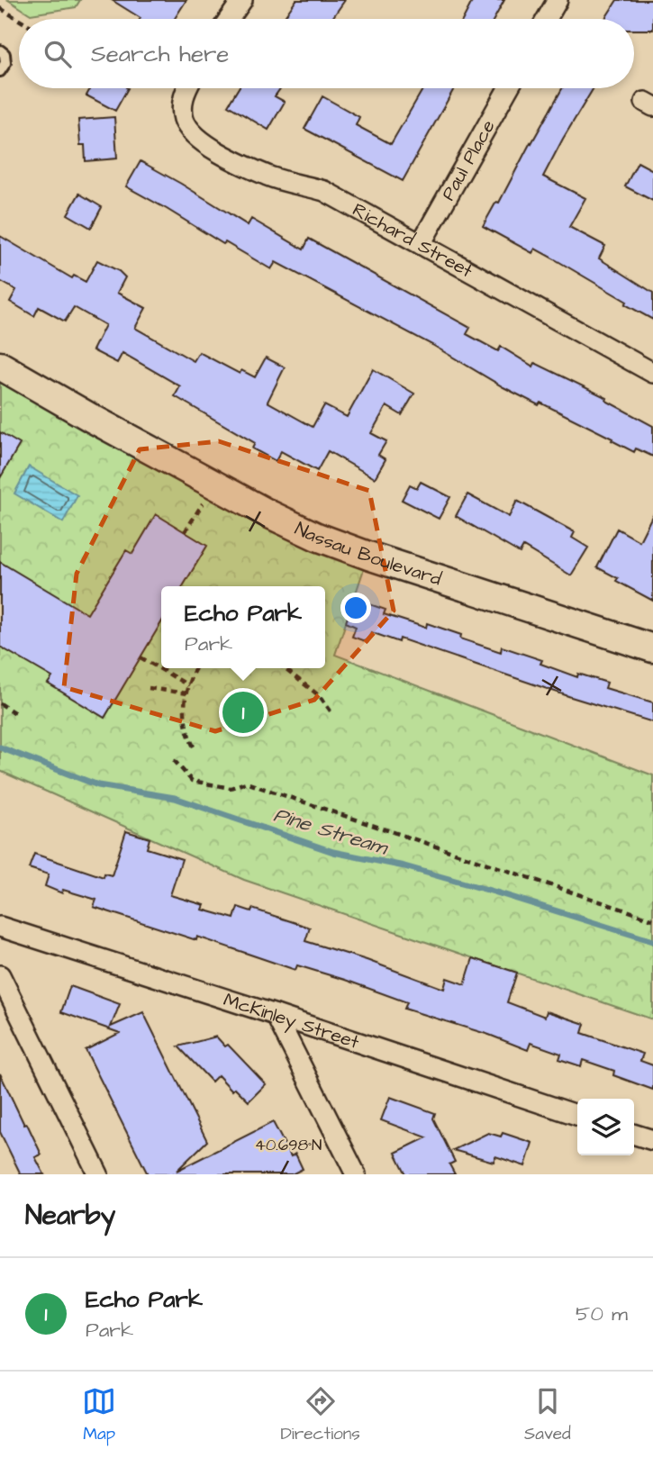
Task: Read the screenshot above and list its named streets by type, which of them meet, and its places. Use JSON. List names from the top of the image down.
{
  "streets": {
    "main road": ["Nassau Boulevard"],
    "street": ["Paul Place", "Richard Street", "McKinley Street"]
  },
  "crossings": [
    ["Paul Place", "Richard Street"]
  ],
  "water": ["Pine Stream"],
  "page": {
    "search": "Search here",
    "popup": ["Echo Park", "Park"],
    "pins": "1",
    "heading": "Nearby",
    "list": [
      {
        "mark": "1",
        "name": "Echo Park",
        "note": "Park",
        "value": "50 m"
      }
    ],
    "nav": ["Map", "Directions", "Saved"]
  },
  "coordinates": ["40.698°N"]
}
